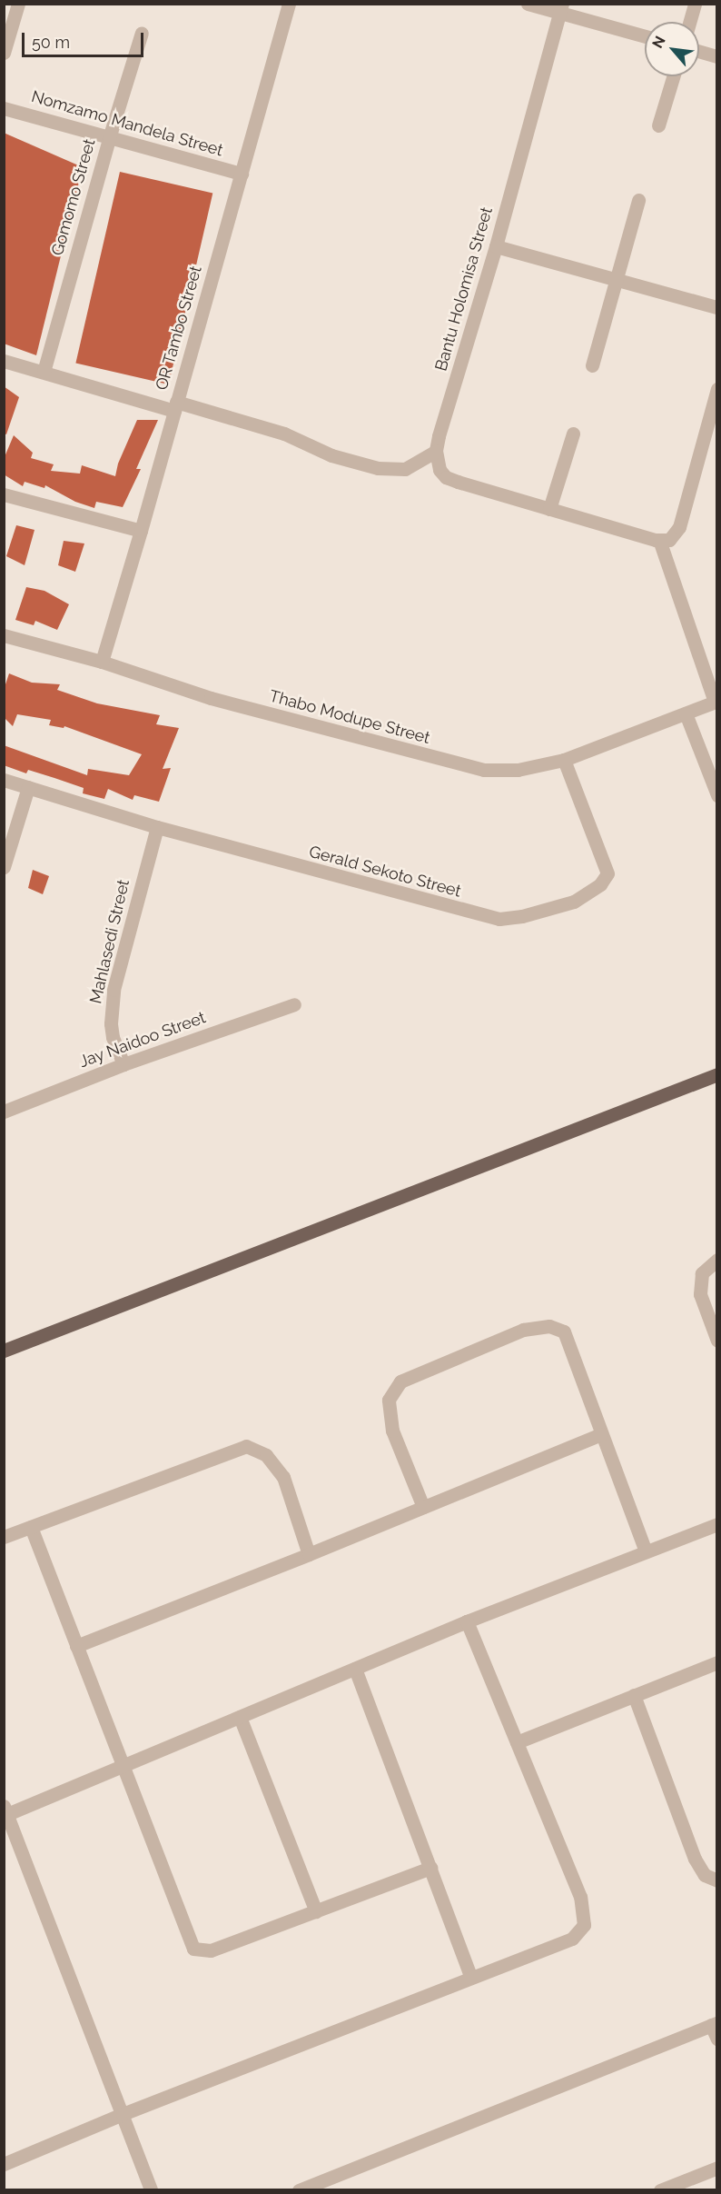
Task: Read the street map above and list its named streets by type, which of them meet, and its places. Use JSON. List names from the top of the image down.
{
  "streets": {
    "street": [
      "Nomzamo Mandela Street",
      "Gomomo Street",
      "Bantu Holomisa Street",
      "OR Tambo Street",
      "Thabo Modupe Street",
      "Gerald Sekoto Street",
      "Mahlasedi Street",
      "Jay Naidoo Street"
    ]
  },
  "crossings": [
    ["Nomzamo Mandela Street", "Gomomo Street"],
    ["Nomzamo Mandela Street", "OR Tambo Street"],
    ["OR Tambo Street", "Thabo Modupe Street"],
    ["Thabo Modupe Street", "Gerald Sekoto Street"],
    ["Gerald Sekoto Street", "Mahlasedi Street"],
    ["Mahlasedi Street", "Jay Naidoo Street"]
  ],
  "scale_bar": "50 m",
  "north": "top left"
}
